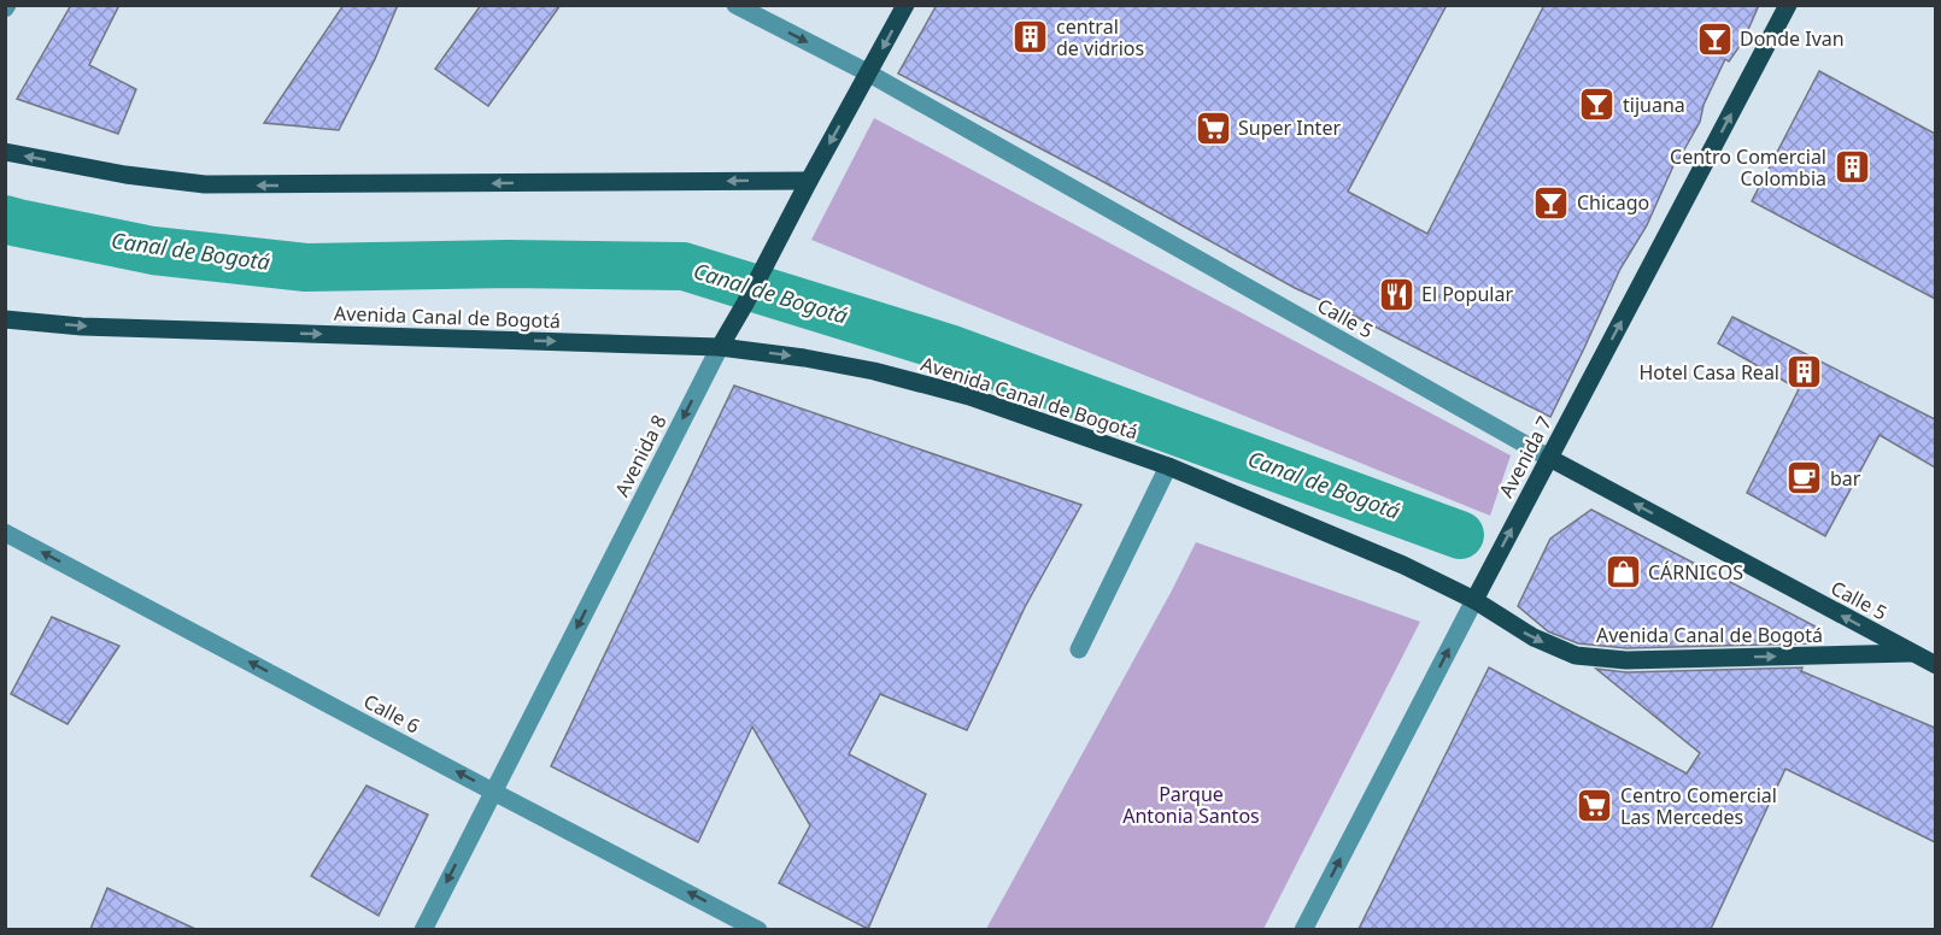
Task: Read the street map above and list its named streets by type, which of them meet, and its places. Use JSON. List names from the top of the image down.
{
  "streets": {
    "main road": [
      "Avenida Canal de Bogotá",
      "Calle 5",
      "Avenida 8",
      "Avenida 7"
    ],
    "street": ["Calle 6"]
  },
  "crossings": [
    ["Avenida Canal de Bogotá", "Calle 5"],
    ["Avenida Canal de Bogotá", "Avenida 8"],
    ["Avenida Canal de Bogotá", "Avenida 7"],
    ["Calle 5", "Avenida 8"],
    ["Calle 5", "Avenida 7"],
    ["Avenida 8", "Calle 6"]
  ],
  "one_way": ["Avenida 8", "Avenida 7", "Calle 6"],
  "water": ["Canal de Bogotá"],
  "parks": ["Parque Antonia Santos"],
  "places": {
    "building": ["central de vidrios", "Centro Comercial Colombia", "Hotel Casa Real"],
    "bar": ["Donde Ivan", "tijuana", "Chicago"],
    "supermarket": ["Super Inter", "Centro Comercial Las Mercedes"],
    "restaurant": ["El Popular"],
    "cafe": ["bar"],
    "shop": ["CÁRNICOS"]
  }
}
